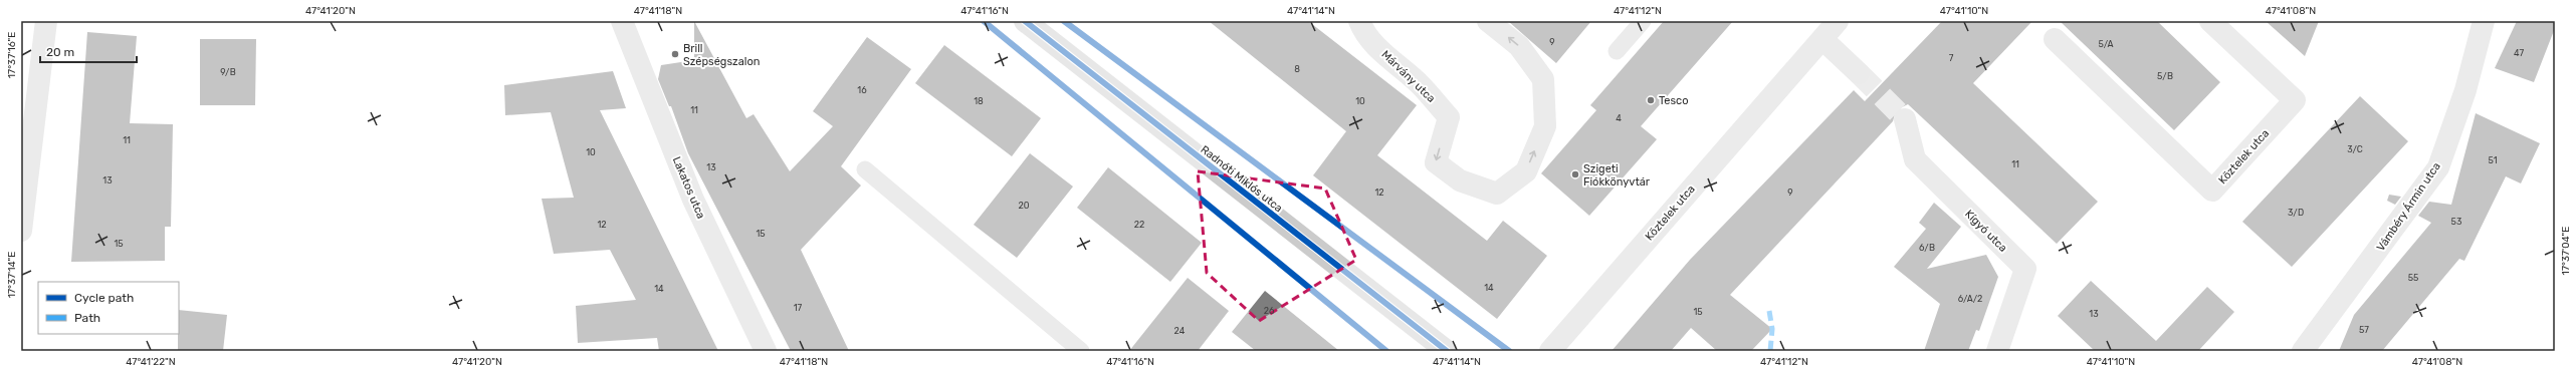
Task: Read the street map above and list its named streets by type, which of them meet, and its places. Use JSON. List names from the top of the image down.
{
  "streets": {
    "street": [
      "Márvány utca",
      "Köztelek utca",
      "Radnóti Miklós utca",
      "Lakatos utca",
      "Vámbéry Ármin utca",
      "Kígyó utca"
    ]
  },
  "places": ["Brill Szépségszalon", "Tesco", "Szigeti Fiókkönyvtár"],
  "house_numbers": [
    "9",
    "5/A",
    "47",
    "7",
    "8",
    "9/B",
    "5/B",
    "16",
    "18",
    "10",
    "11",
    "4",
    "11",
    "3/C",
    "10",
    "51",
    "11",
    "13",
    "13",
    "12",
    "9",
    "20",
    "3/D",
    "53",
    "12",
    "22",
    "15",
    "15",
    "6/B",
    "55",
    "14",
    "14",
    "6/A/2",
    "17",
    "26",
    "15",
    "13",
    "57",
    "24"
  ],
  "legend": ["Cycle path", "Path"],
  "scale_bar": "20 m",
  "coordinates": [
    "47°41'20\"N",
    "47°41'18\"N",
    "47°41'16\"N",
    "47°41'14\"N",
    "47°41'12\"N",
    "47°41'10\"N",
    "47°41'08\"N",
    "17°37'16\"E",
    "17°37'04\"E",
    "17°37'14\"E",
    "47°41'22\"N"
  ]
}
